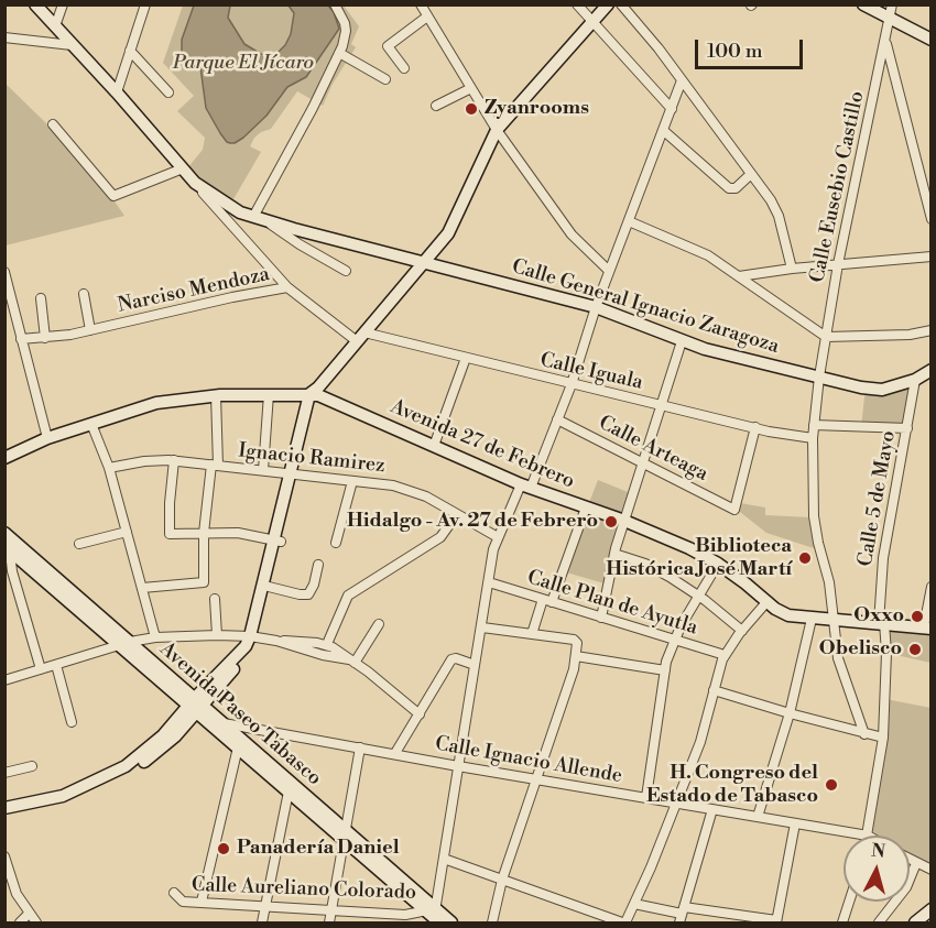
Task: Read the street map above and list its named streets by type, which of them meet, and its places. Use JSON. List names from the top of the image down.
{
  "streets": {
    "main road": ["Calle General Ignacio Zaragoza", "Avenida 27 de Febrero", "Avenida Paseo Tabasco"],
    "street": [
      "Calle Eusebio Castillo",
      "Narciso Mendoza",
      "Calle Iguala",
      "Calle Arteaga",
      "Ignacio Ramirez",
      "Calle 5 de Mayo",
      "Calle Plan de Ayutla",
      "Calle Ignacio Allende",
      "Calle Aureliano Colorado"
    ]
  },
  "crossings": [
    ["Calle Eusebio Castillo", "Calle General Ignacio Zaragoza"],
    ["Calle Eusebio Castillo", "Calle Iguala"],
    ["Calle Eusebio Castillo", "Avenida 27 de Febrero"],
    ["Narciso Mendoza", "Calle Iguala"],
    ["Calle General Ignacio Zaragoza", "Calle 5 de Mayo"],
    ["Calle Iguala", "Calle Arteaga"],
    ["Avenida 27 de Febrero", "Calle 5 de Mayo"],
    ["Calle 5 de Mayo", "Calle Ignacio Allende"],
    ["Avenida Paseo Tabasco", "Calle Ignacio Allende"],
    ["Avenida Paseo Tabasco", "Calle Aureliano Colorado"]
  ],
  "parks": ["Parque El Jícaro"],
  "places": [
    "Zyanrooms",
    "Hidalgo - Av. 27 de Febrero",
    "Biblioteca Histórica José Martí",
    "Oxxo",
    "Obelisco",
    "H. Congreso del Estado de Tabasco",
    "Panadería Daniel"
  ],
  "scale_bar": "100 m",
  "north": "top"
}
